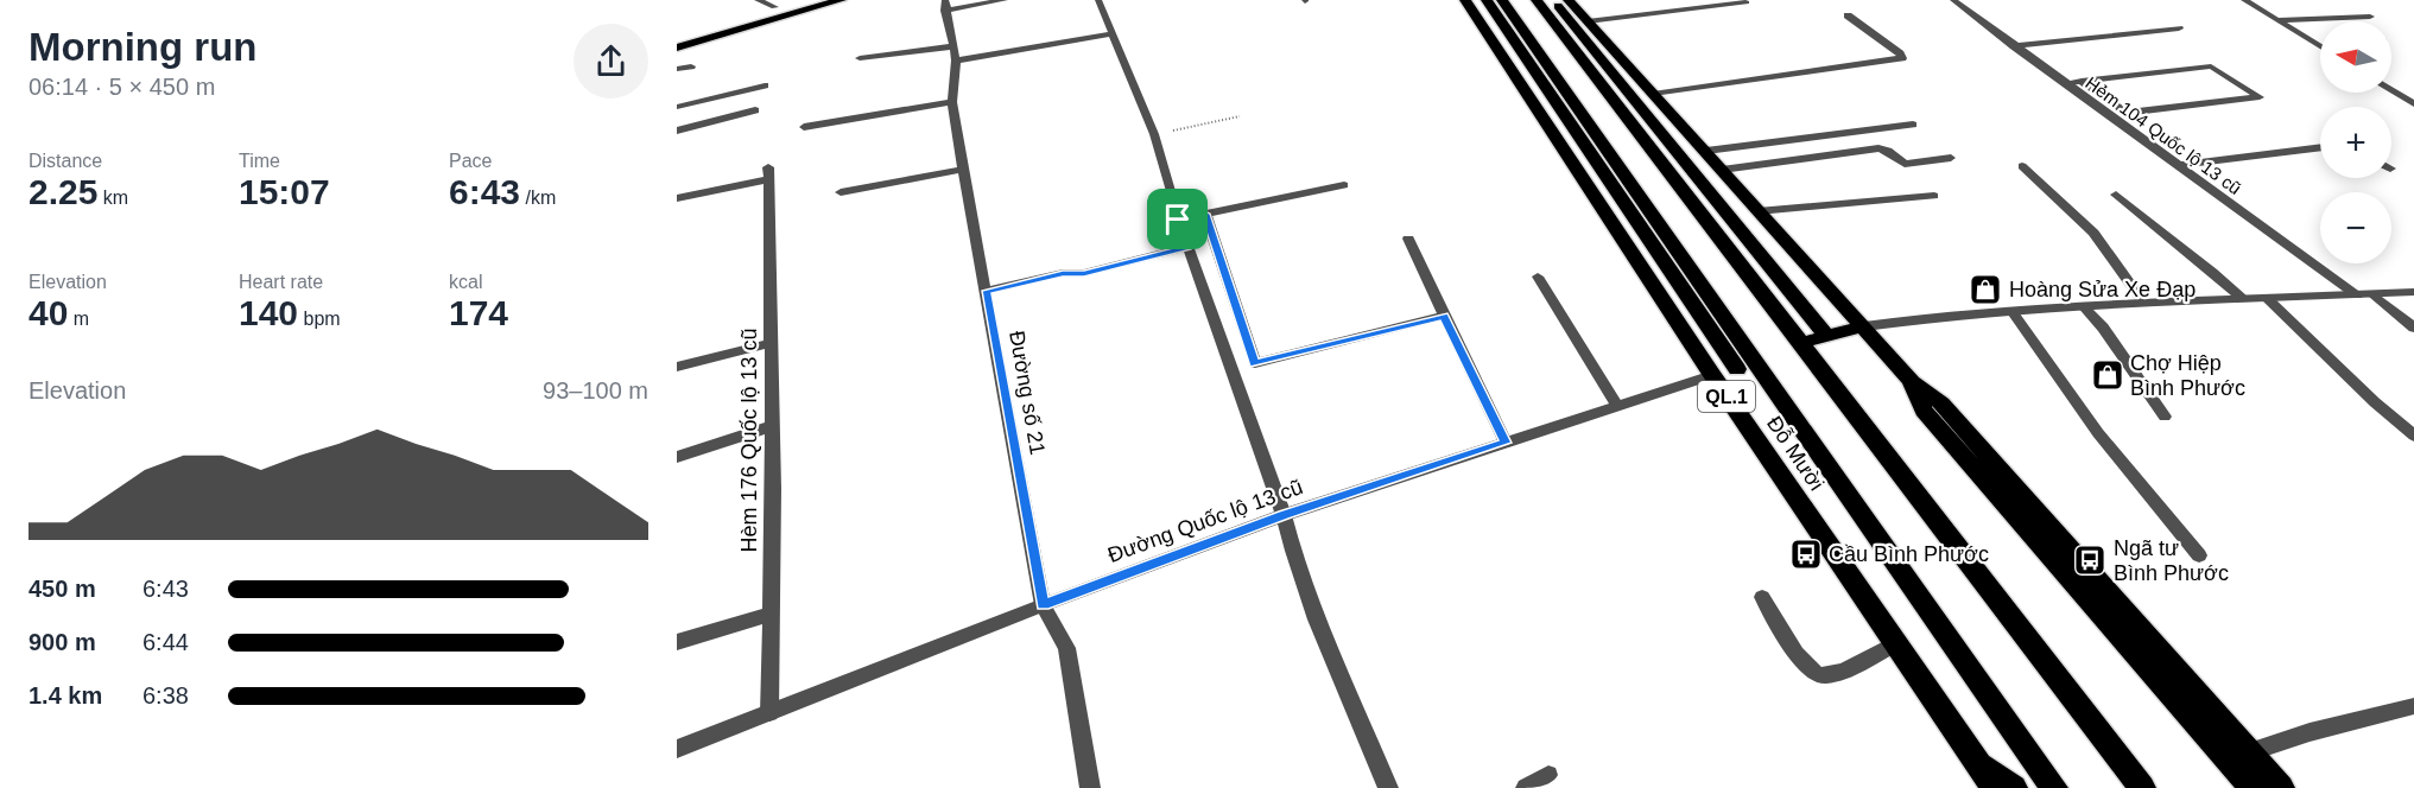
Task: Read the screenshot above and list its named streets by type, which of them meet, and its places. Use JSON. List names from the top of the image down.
{
  "streets": {
    "highway": ["QL.1", "Đỗ Mười", "Đường Quốc lộ 13 cũ"],
    "street": ["Hẻm 104 Quốc lộ 13 cũ", "Đường số 21", "Hèm 176 Quốc lộ 13 cũ"]
  },
  "crossings": [
    ["Đường số 21", "Đường Quốc lộ 13 cũ"],
    ["QL.1", "Đỗ Mười"],
    ["QL.1", "Đường Quốc lộ 13 cũ"],
    ["Hèm 176 Quốc lộ 13 cũ", "Đường Quốc lộ 13 cũ"],
    ["Đỗ Mười", "Đường Quốc lộ 13 cũ"]
  ],
  "places": {
    "shop": ["Hoàng Sửa Xe Đạp", "Chợ Hiệp Bình Phước"],
    "bus stop": ["Cầu Bình Phước", "Ngã tư Bình Phước"]
  },
  "north": "left",
  "page": {
    "heading": ["Morning run", "06:14 · 5 × 450 m"],
    "map_buttons": ["+", "−"],
    "stats": [
      ["Distance", "2.25 km"],
      ["Time", "15:07"],
      ["Pace", "6:43 /km"],
      ["Elevation", "40 m"],
      ["Heart rate", "140 bpm"],
      ["kcal", "174"]
    ],
    "chart": ["Elevation", "93–100 m"],
    "list": [
      {
        "name": "450 m",
        "note": "6:43"
      },
      {
        "name": "900 m",
        "note": "6:44"
      },
      {
        "name": "1.4 km",
        "note": "6:38"
      }
    ]
  }
}
